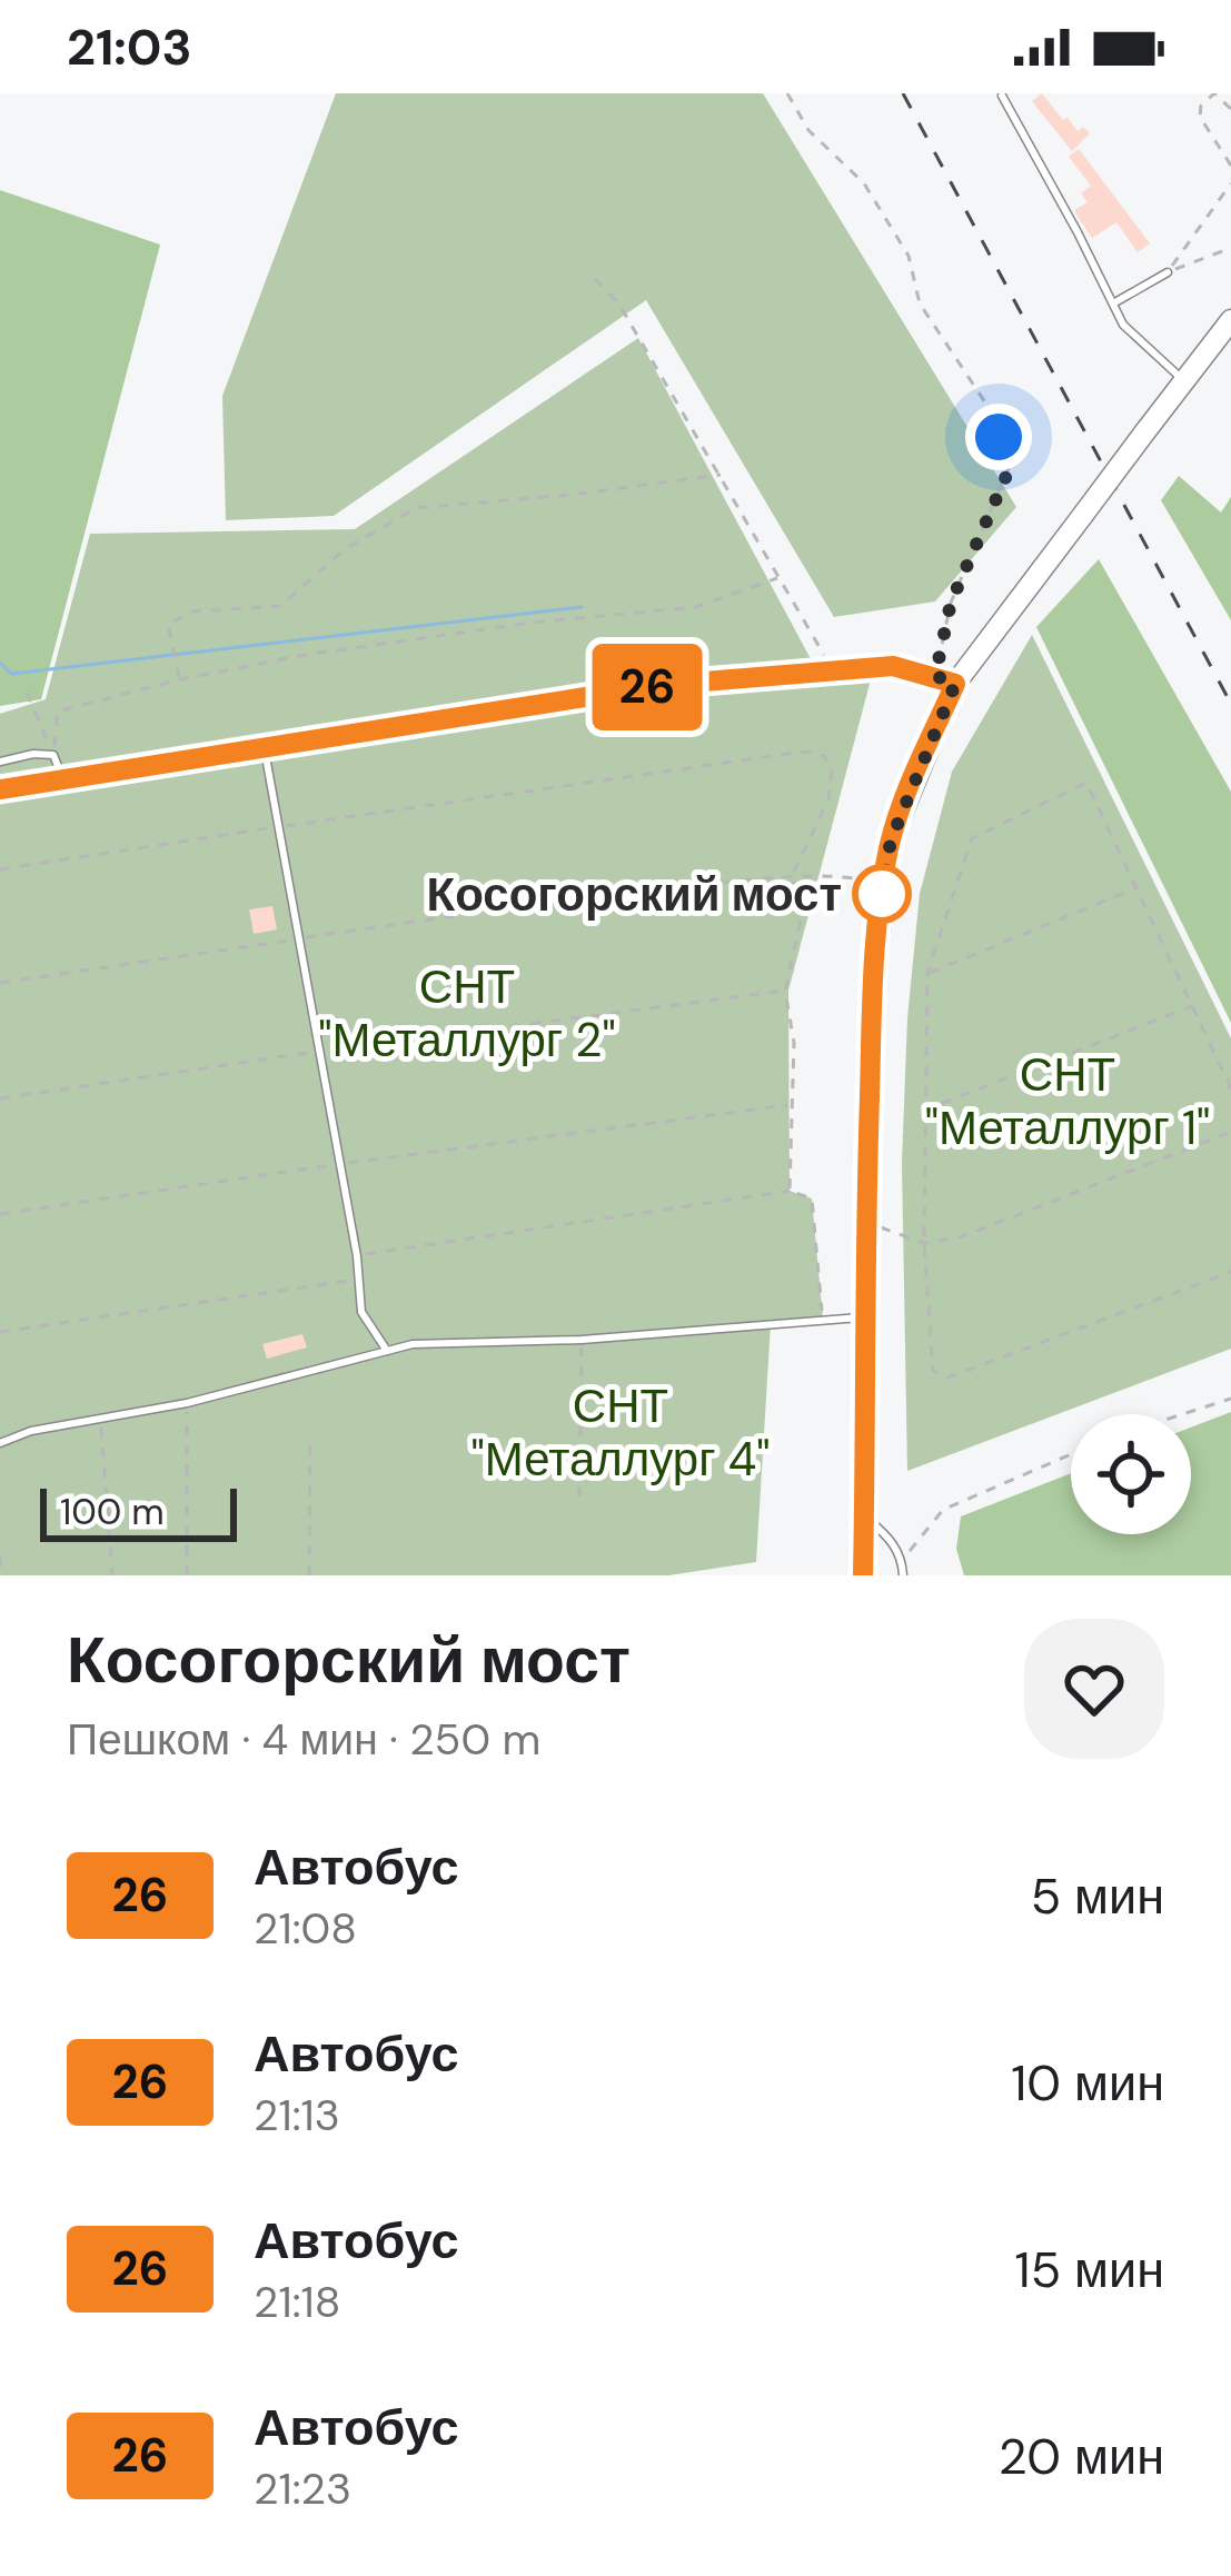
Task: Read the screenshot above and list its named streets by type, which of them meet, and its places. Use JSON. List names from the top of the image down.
{
  "parks": ["СНТ \"Металлург 2\"", "СНТ \"Металлург 1\"", "СНТ \"Металлург 4\""],
  "places": ["Косогорский мост"],
  "lines": ["bus line 26"],
  "scale_bar": "100 m",
  "page": {
    "status": "21:03",
    "on_map": "26",
    "scale": "100 m",
    "heading": ["Косогорский мост", "Пешком · 4 мин · 250 m"],
    "list": [
      {
        "mark": "26",
        "name": "Автобус",
        "note": "21:08",
        "value": "5 мин"
      },
      {
        "mark": "26",
        "name": "Автобус",
        "note": "21:13",
        "value": "10 мин"
      },
      {
        "mark": "26",
        "name": "Автобус",
        "note": "21:18",
        "value": "15 мин"
      },
      {
        "mark": "26",
        "name": "Автобус",
        "note": "21:23",
        "value": "20 мин"
      }
    ]
  }
}
